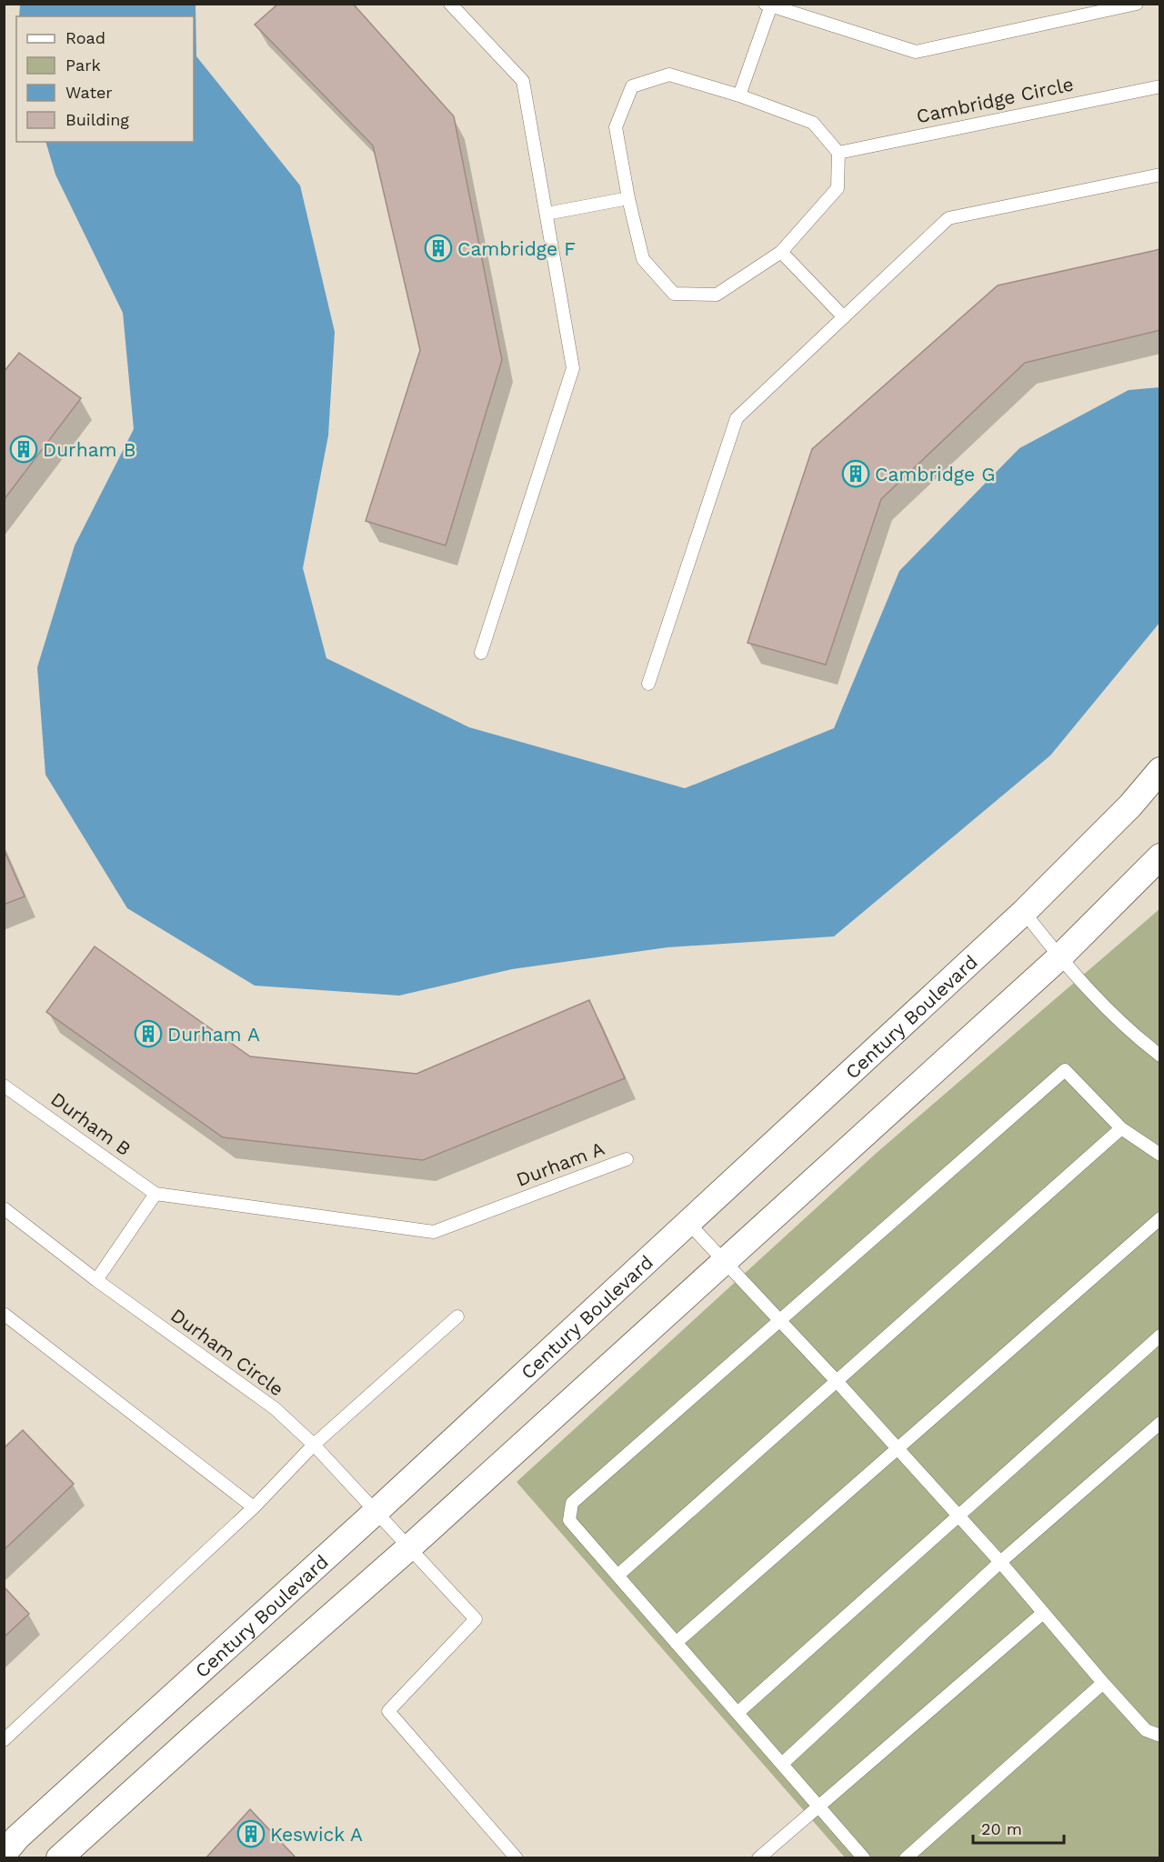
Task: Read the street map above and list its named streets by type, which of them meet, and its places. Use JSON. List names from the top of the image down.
{
  "streets": {
    "street": ["Century Boulevard"],
    "lane": [
      "Cambridge Circle",
      "Durham B",
      "Durham A",
      "Durham Circle"
    ]
  },
  "crossings": [
    ["Century Boulevard", "Durham Circle"],
    ["Durham B", "Durham A"]
  ],
  "places": {
    "building": [
      "Cambridge F",
      "Durham B",
      "Cambridge G",
      "Durham A",
      "Keswick A"
    ]
  },
  "legend": [
    "Road",
    "Park",
    "Water",
    "Building"
  ],
  "scale_bar": "20 m"
}
